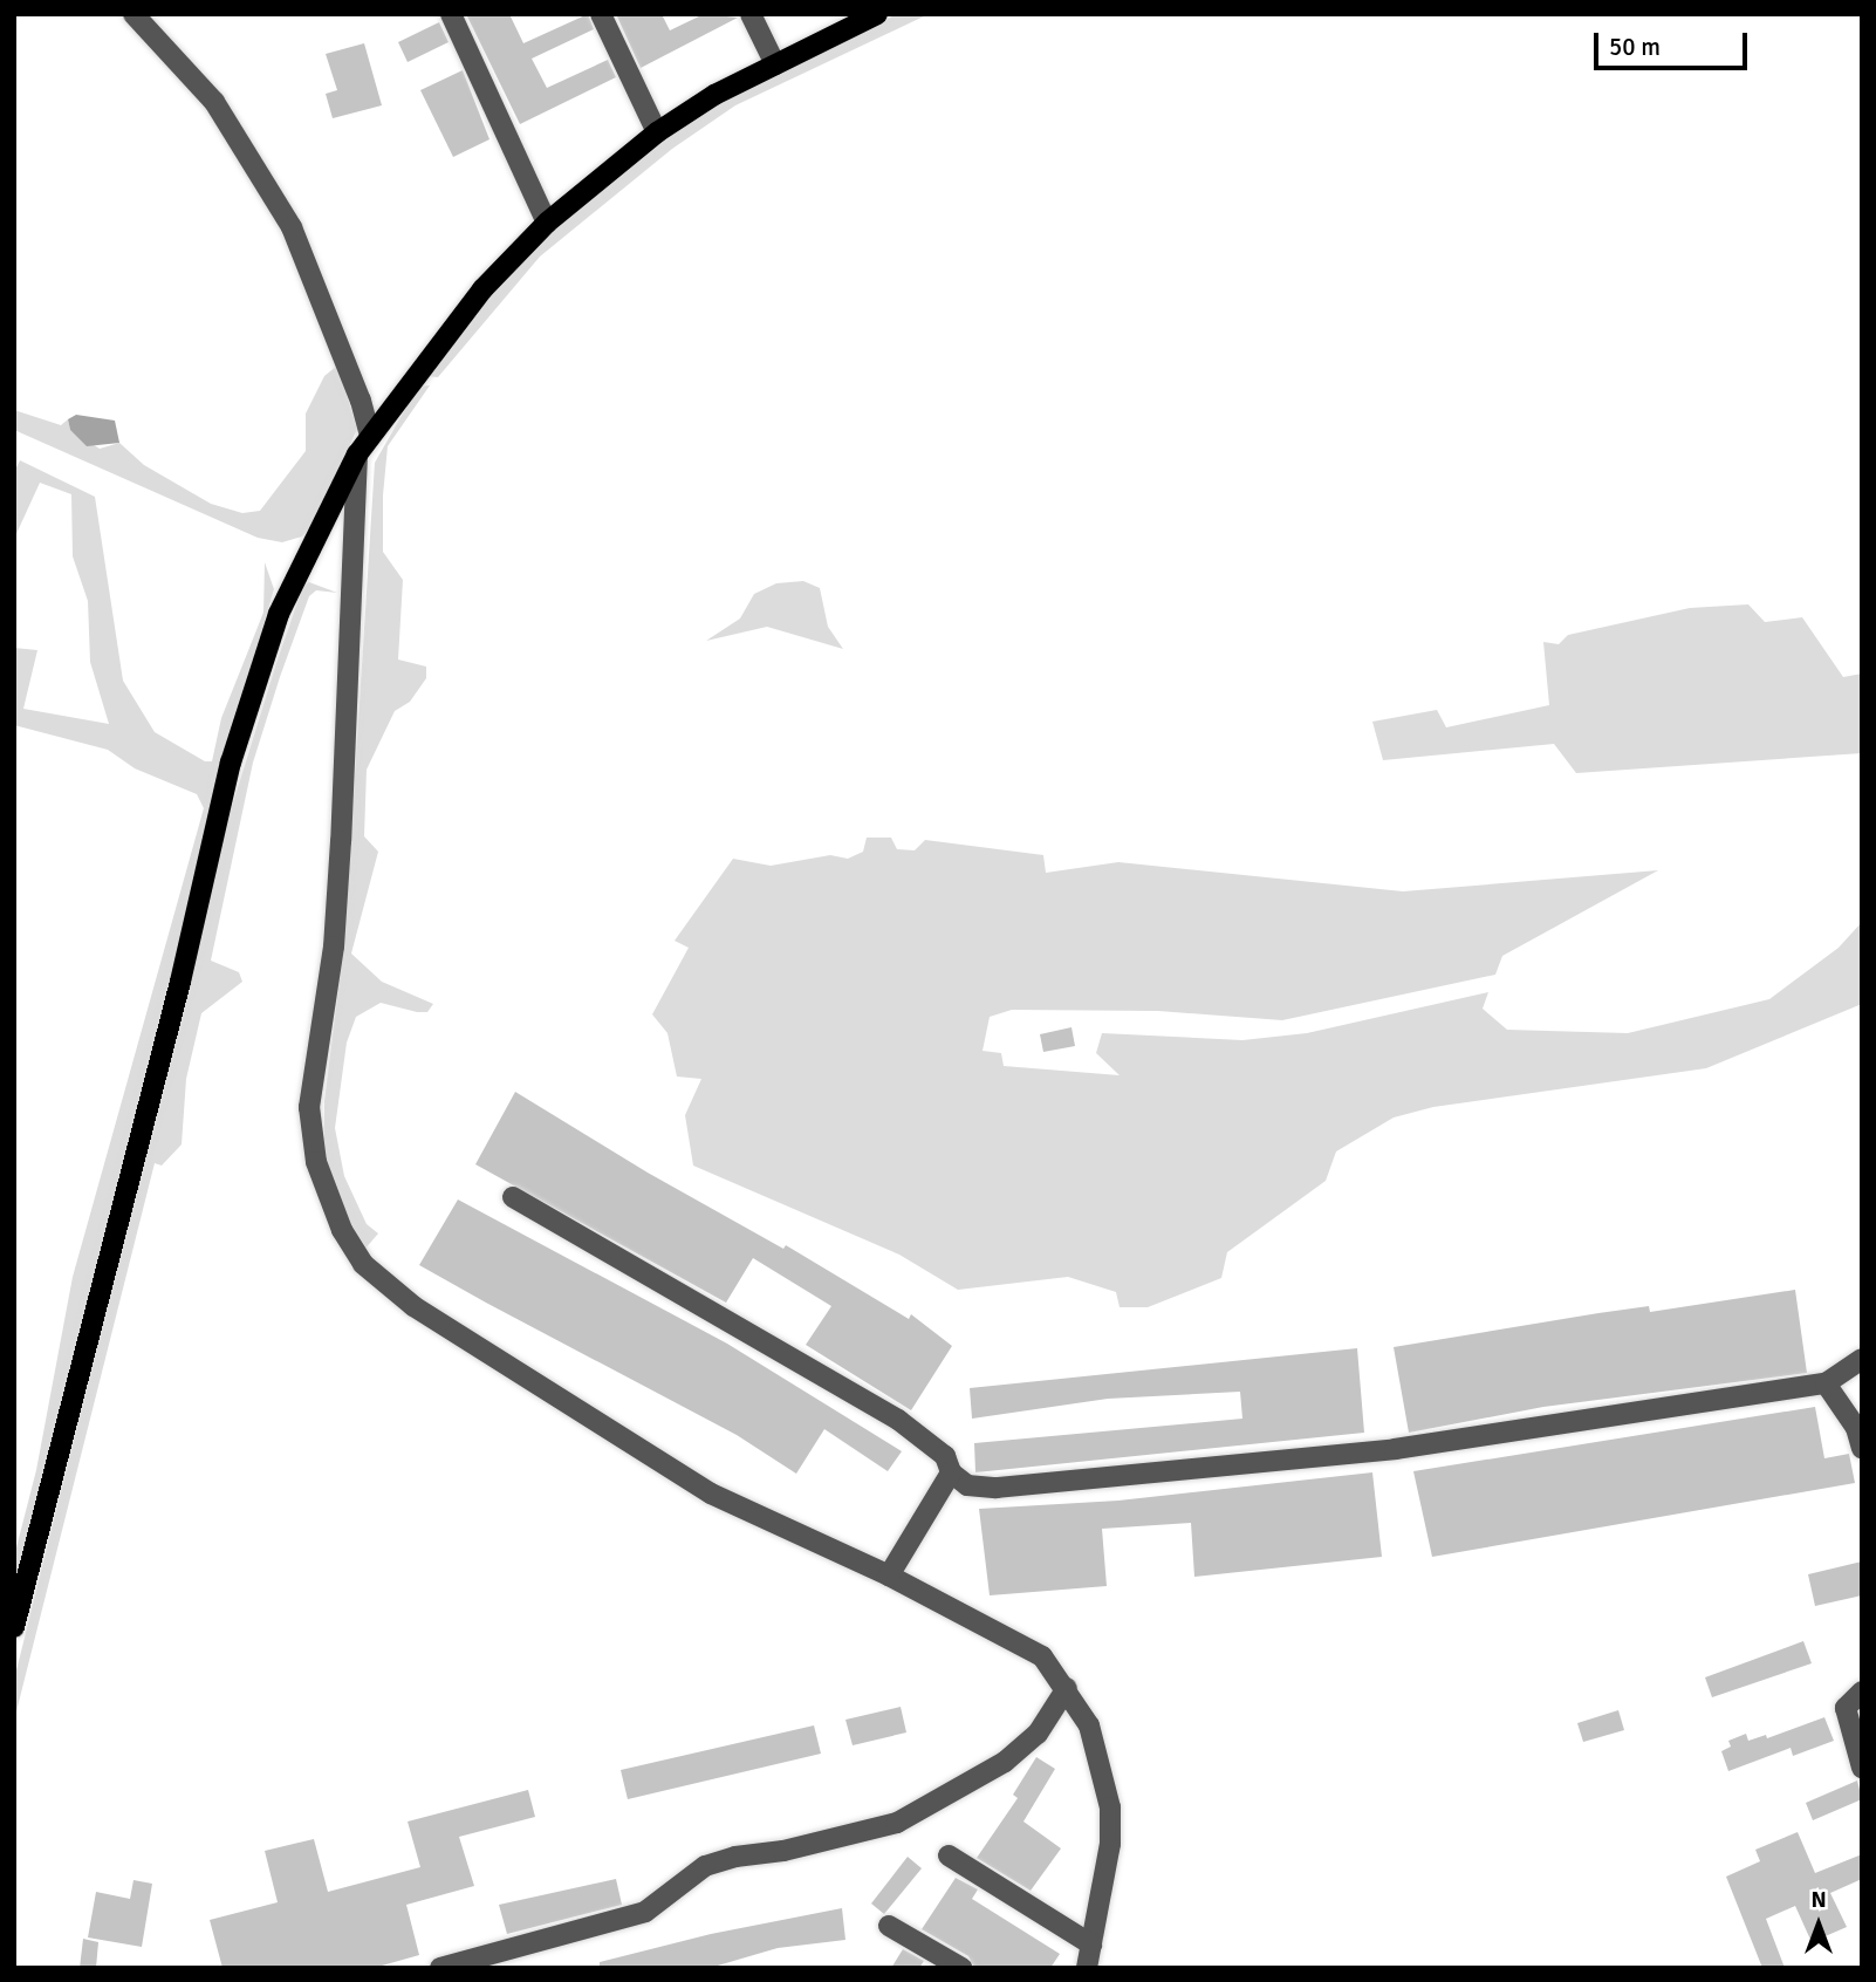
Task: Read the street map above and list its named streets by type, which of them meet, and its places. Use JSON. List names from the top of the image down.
{
  "scale_bar": "50 m",
  "north": "top"
}
